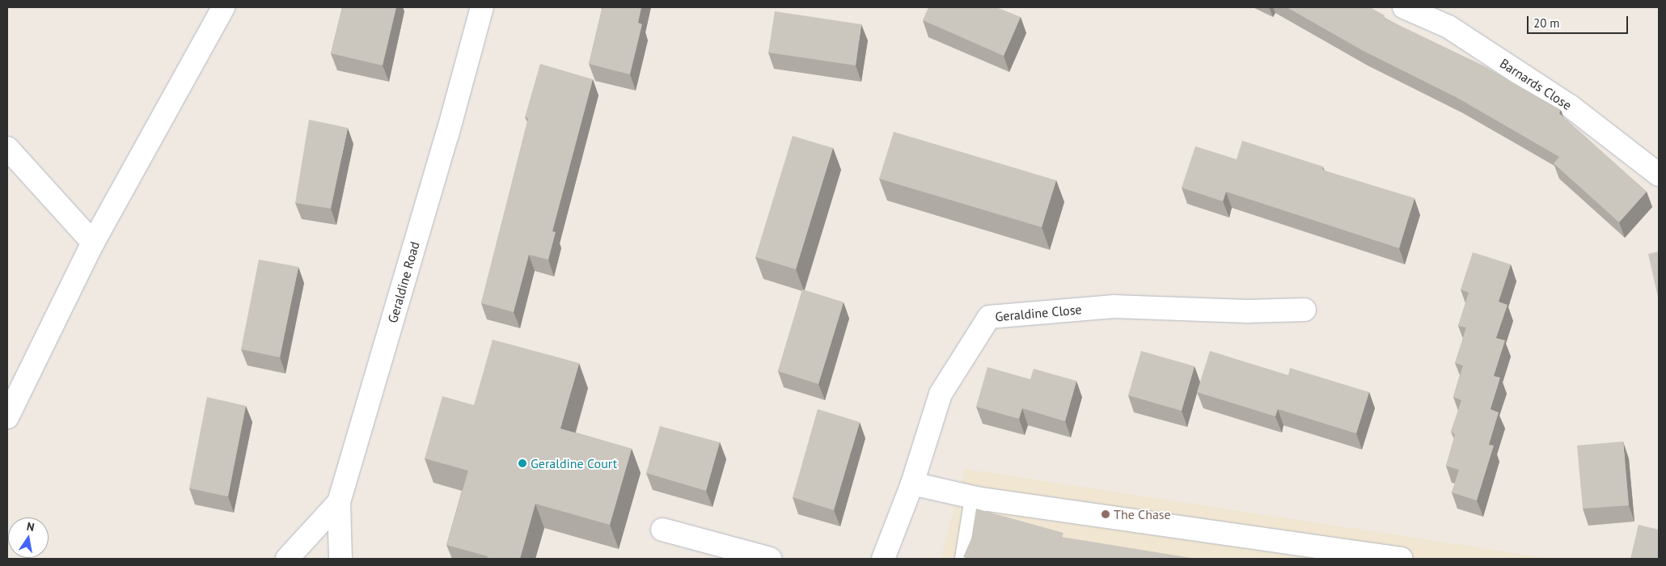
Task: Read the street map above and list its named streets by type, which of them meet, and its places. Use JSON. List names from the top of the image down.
{
  "streets": {
    "street": ["Barnards Close", "Geraldine Road", "Geraldine Close"]
  },
  "places": ["Geraldine Court", "The Chase"],
  "scale_bar": "20 m",
  "north": "top"
}
